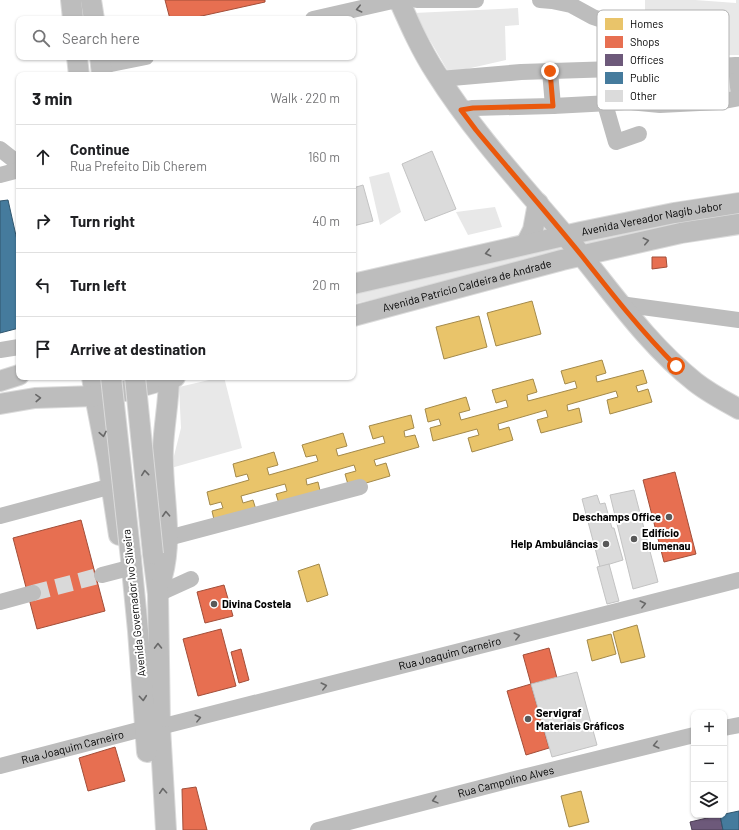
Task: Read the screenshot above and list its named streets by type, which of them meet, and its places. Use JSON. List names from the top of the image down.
{
  "streets": {
    "main road": ["Avenida Vereador Nagib Jabor", "Avenida Patrício Caldeira de Andrade", "Avenida Governador Ivo Silveira"],
    "street": ["Rua Joaquim Carneiro", "Rua Campolino Alves"]
  },
  "crossings": [
    ["Avenida Vereador Nagib Jabor", "Avenida Patrício Caldeira de Andrade"],
    ["Avenida Governador Ivo Silveira", "Rua Joaquim Carneiro"]
  ],
  "one_way": ["Rua Joaquim Carneiro", "Rua Campolino Alves"],
  "places": [
    "Deschamps Office",
    "Edifício Blumenau",
    "Help Ambulâncias",
    "Divina Costela",
    "Servigraf Materiais Gráficos"
  ],
  "legend": [
    "Homes",
    "Shops",
    "Offices",
    "Public",
    "Other"
  ],
  "page": {
    "search": "Search here",
    "heading": ["3 min", "Walk · 220 m"],
    "list": [
      ["Continue", "Rua Prefeito Dib Cherem", "160 m"],
      ["Turn right", "40 m"],
      ["Turn left", "20 m"],
      "Arrive at destination"
    ],
    "map_buttons": ["+", "−"]
  }
}
